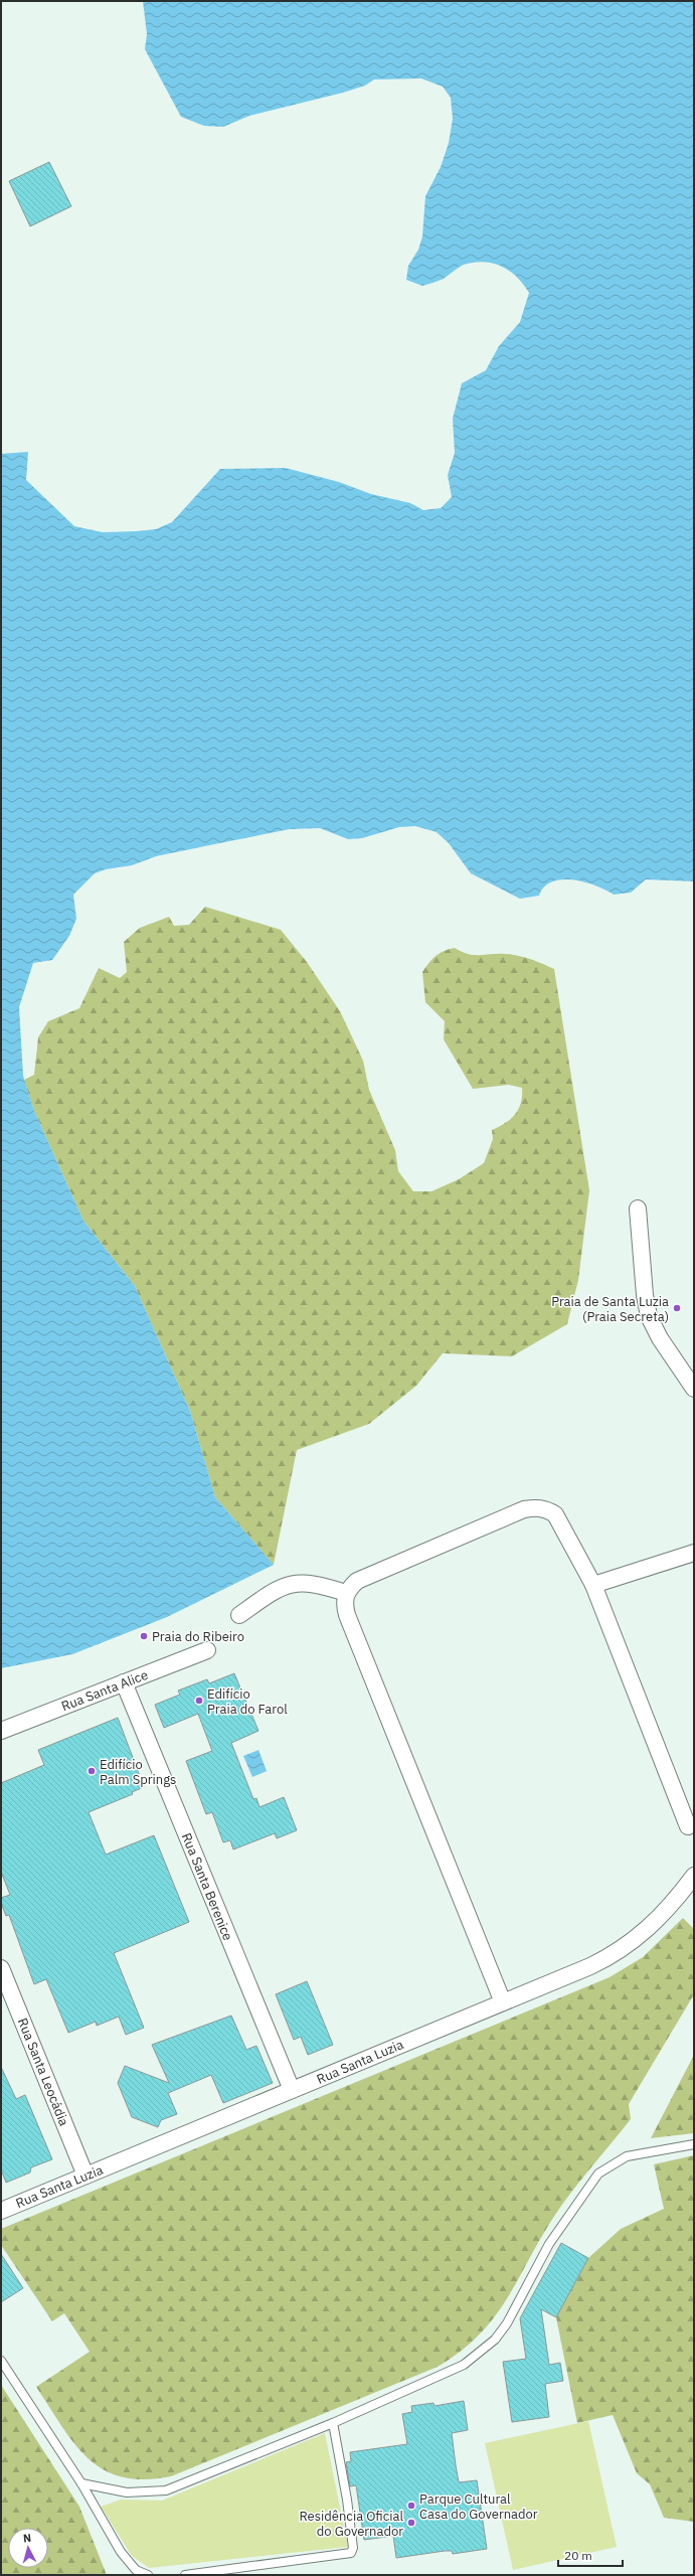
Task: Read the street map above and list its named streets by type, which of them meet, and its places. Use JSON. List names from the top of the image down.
{
  "streets": {
    "street": [
      "Rua Santa Alice",
      "Rua Santa Berenice",
      "Rua Santa Luzia",
      "Rua Santa Leocádia"
    ]
  },
  "crossings": [
    ["Rua Santa Alice", "Rua Santa Berenice"],
    ["Rua Santa Berenice", "Rua Santa Luzia"],
    ["Rua Santa Luzia", "Rua Santa Leocádia"]
  ],
  "places": [
    "Praia de Santa Luzia (Praia Secreta)",
    "Praia do Ribeiro",
    "Edifício Praia do Farol",
    "Edifício Palm Springs",
    "Parque Cultural Casa do Governador",
    "Residência Oficial do Governador"
  ],
  "scale_bar": "20 m",
  "north": "top"
}
